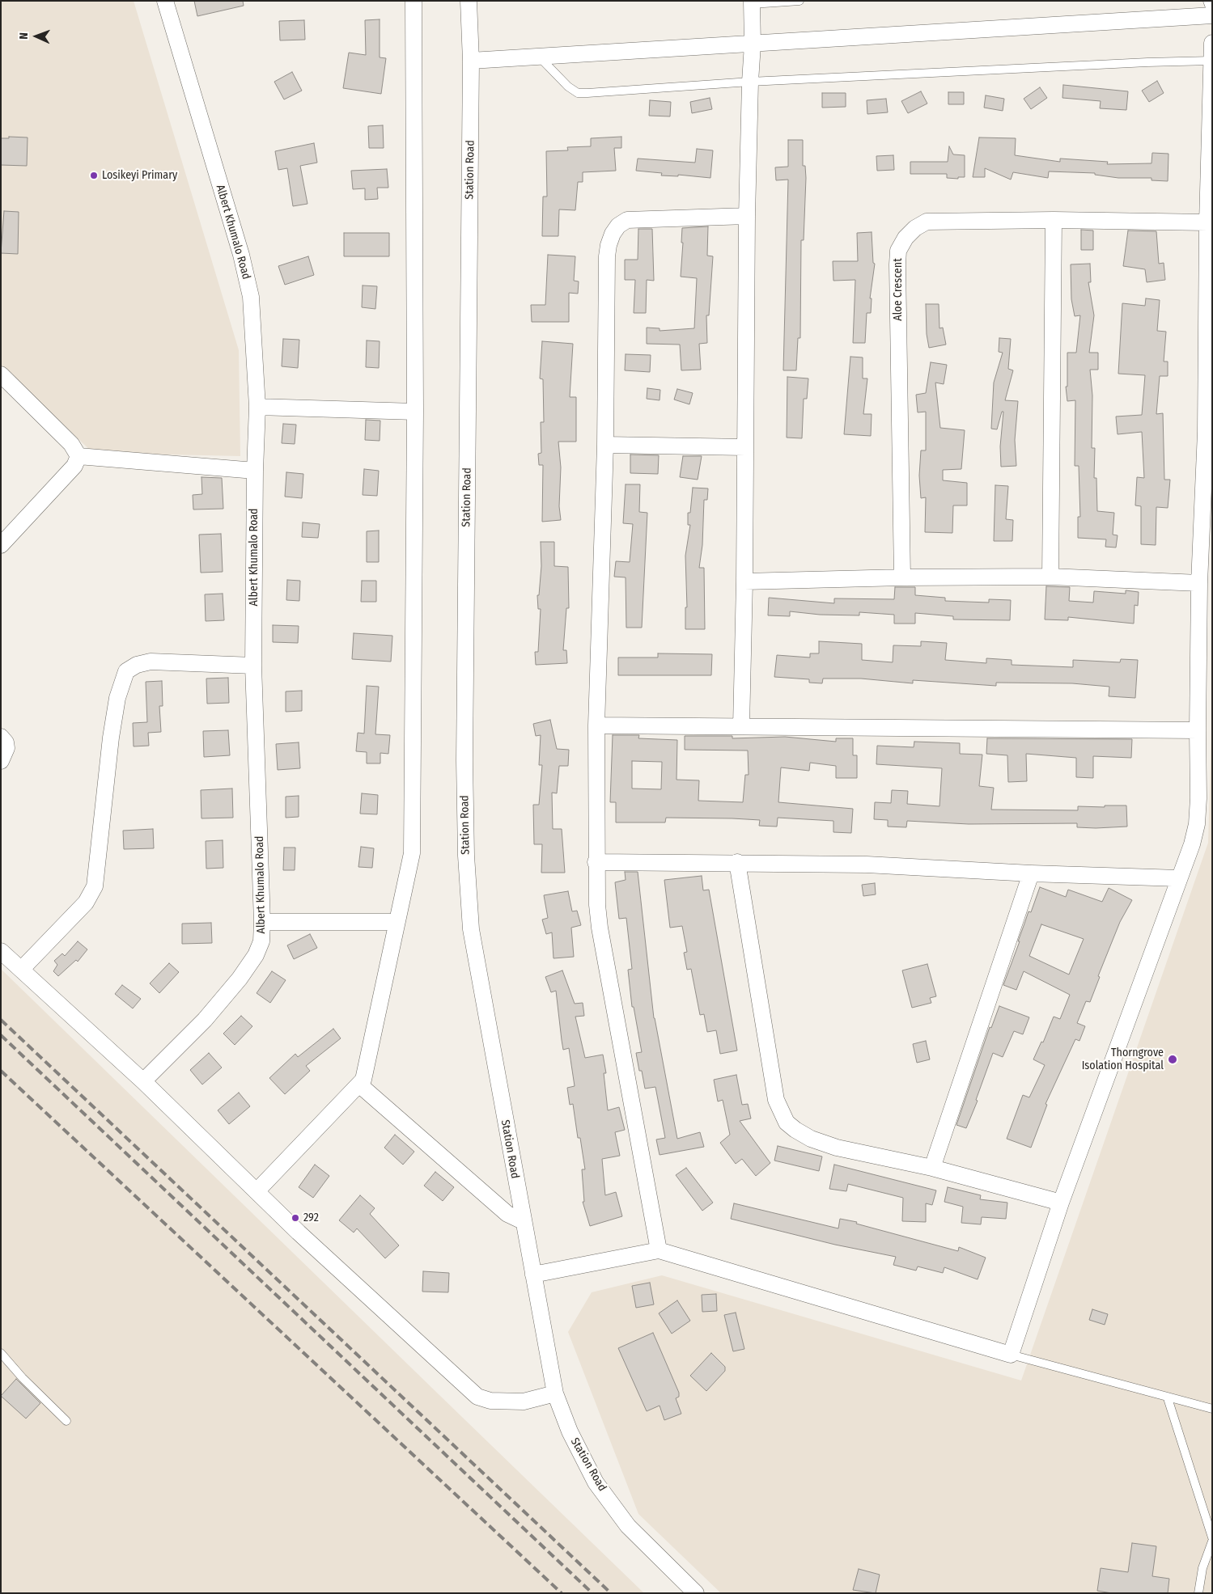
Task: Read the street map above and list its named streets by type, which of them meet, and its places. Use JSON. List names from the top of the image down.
{
  "streets": {
    "street": ["Station Road", "Albert Khumalo Road", "Aloe Crescent"]
  },
  "places": ["Losikeyi Primary", "Thorngrove Isolation Hospital", "292"],
  "north": "left"
}
